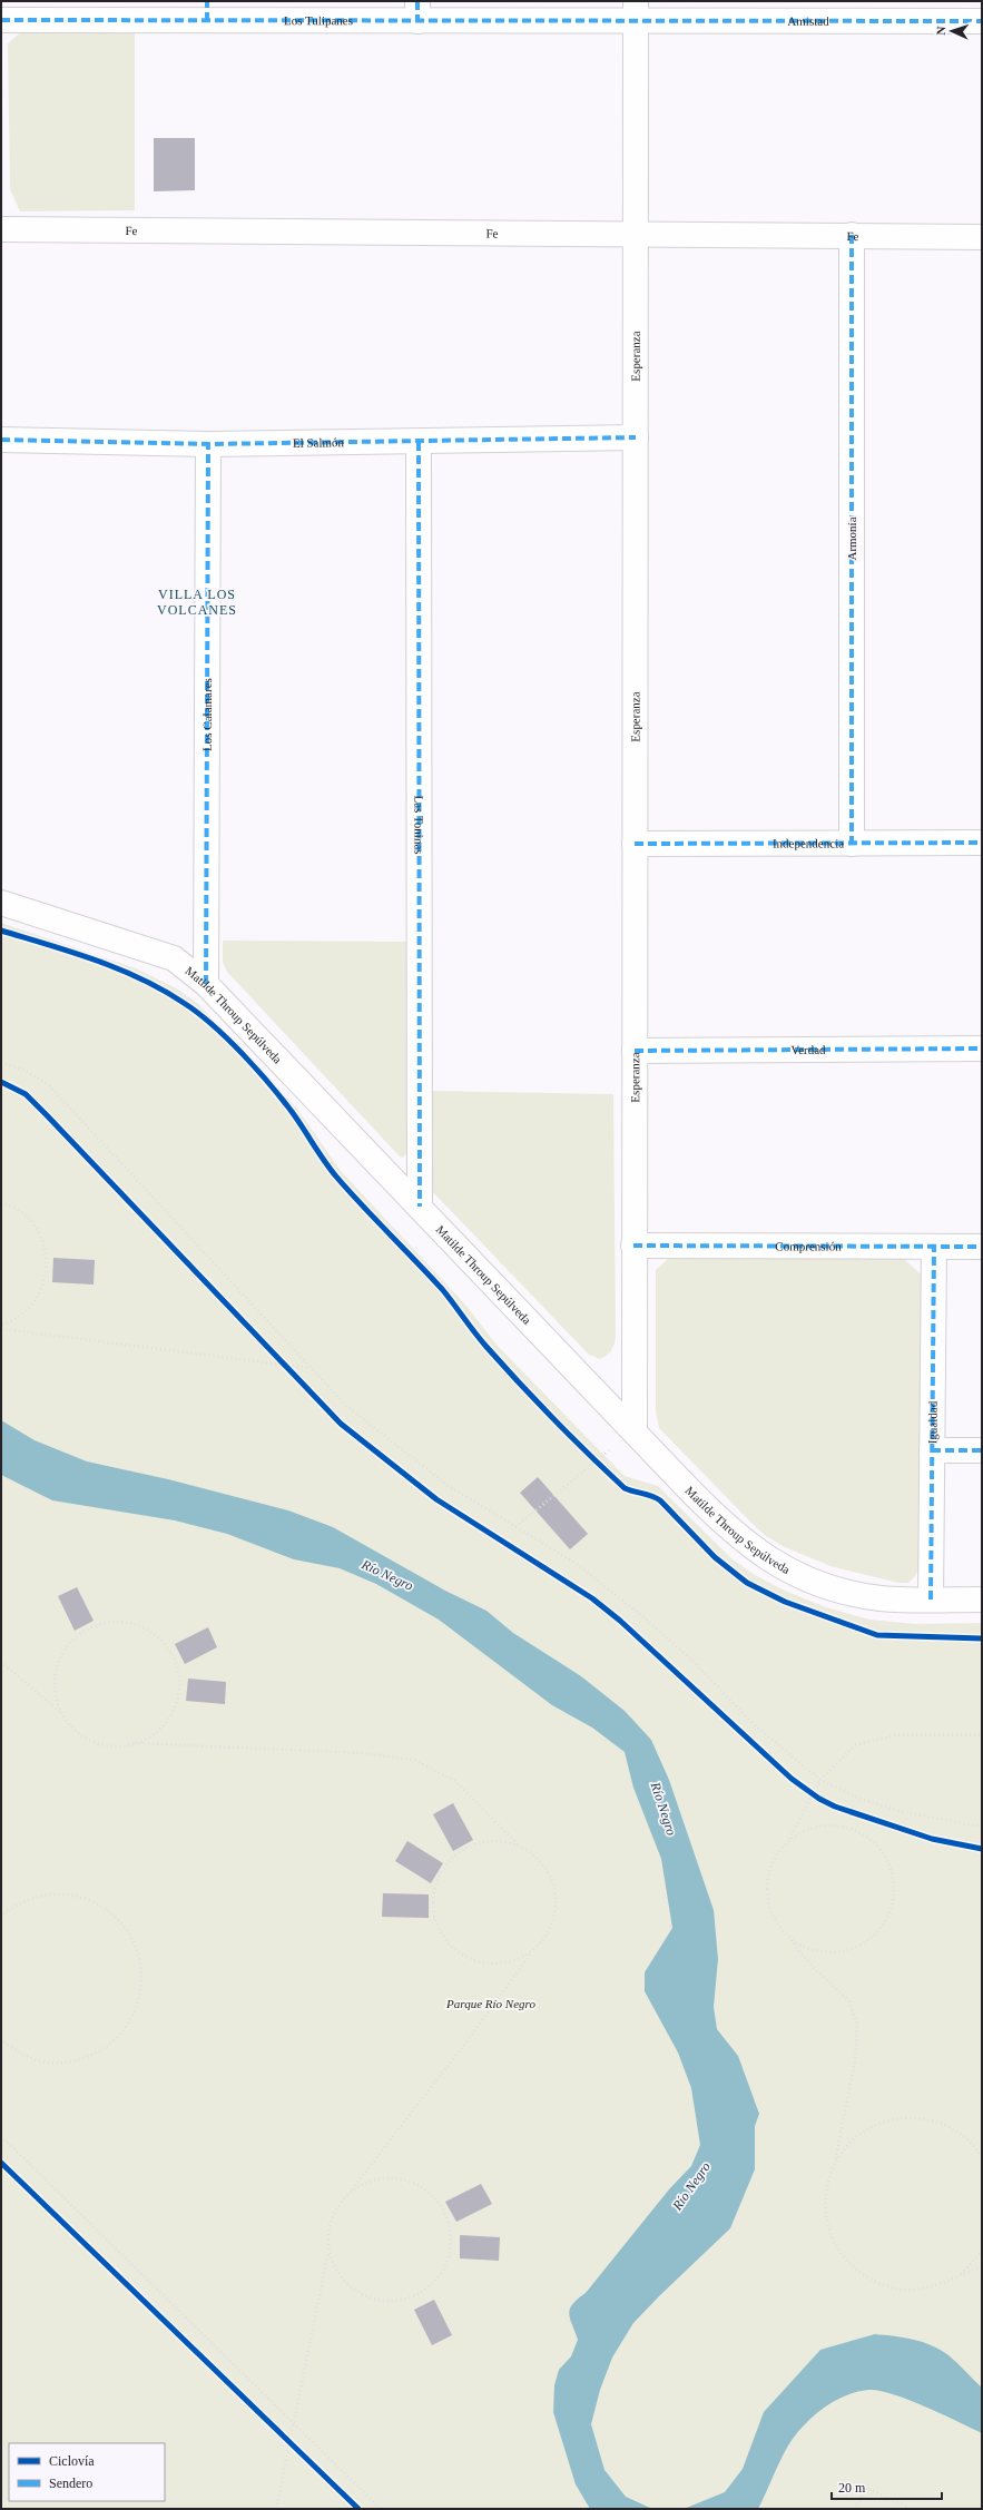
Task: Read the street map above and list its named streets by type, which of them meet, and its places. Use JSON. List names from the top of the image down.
{
  "streets": {
    "street": [
      "Los Tulipanes",
      "Amistad",
      "Fe",
      "Esperanza",
      "El Salmón",
      "Armonía",
      "Los Calamares",
      "Las Toninas",
      "Independencia",
      "Matilde Throup Sepúlveda",
      "Verdad",
      "Comprensión",
      "Igualdad"
    ]
  },
  "crossings": [
    ["Los Tulipanes", "Amistad"],
    ["Los Tulipanes", "Esperanza"],
    ["Amistad", "Esperanza"],
    ["Fe", "Esperanza"],
    ["Fe", "Armonía"],
    ["Esperanza", "El Salmón"],
    ["Esperanza", "Independencia"],
    ["Esperanza", "Matilde Throup Sepúlveda"],
    ["Esperanza", "Verdad"],
    ["Esperanza", "Comprensión"],
    ["El Salmón", "Los Calamares"],
    ["El Salmón", "Las Toninas"],
    ["Armonía", "Independencia"],
    ["Los Calamares", "Matilde Throup Sepúlveda"],
    ["Las Toninas", "Matilde Throup Sepúlveda"],
    ["Matilde Throup Sepúlveda", "Igualdad"],
    ["Comprensión", "Igualdad"]
  ],
  "districts": ["VILLA LOS VOLCANES"],
  "water": ["Río Negro"],
  "parks": ["Parque Río Negro"],
  "legend": ["Ciclovía", "Sendero"],
  "scale_bar": "20 m",
  "north": "left"
}
